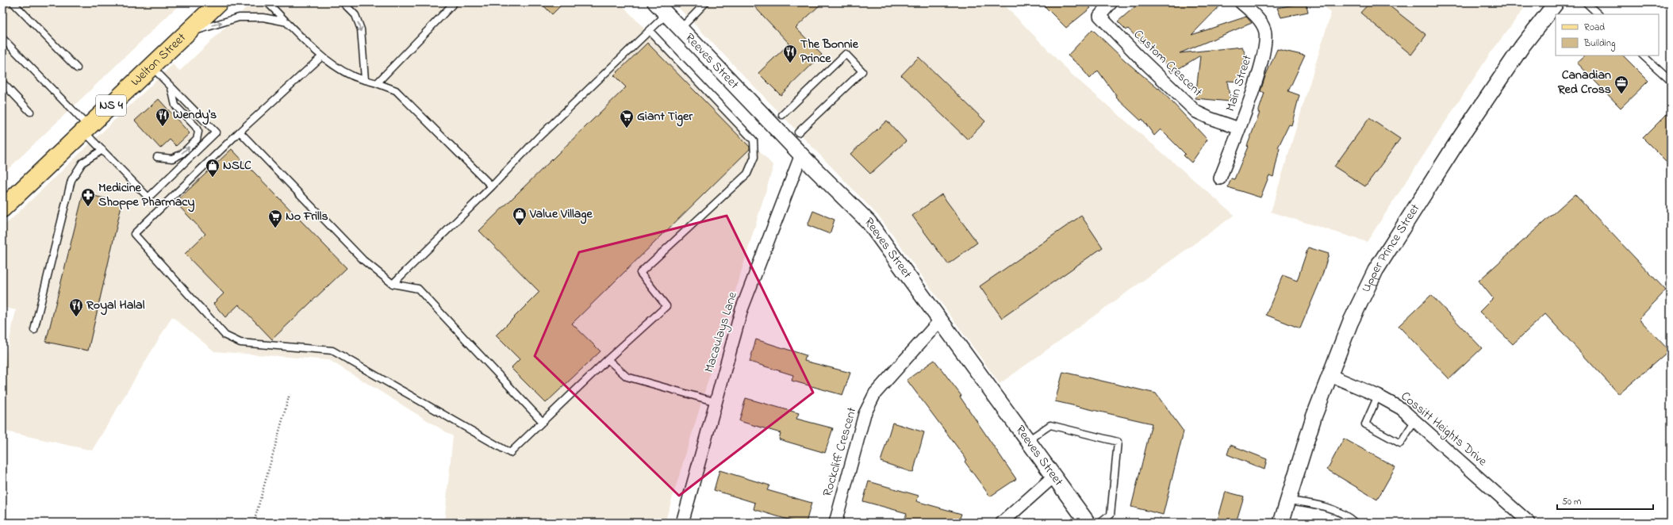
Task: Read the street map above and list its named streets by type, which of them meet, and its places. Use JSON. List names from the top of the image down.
{
  "streets": {
    "main road": ["Welton Street", "NS 4"],
    "street": [
      "Reeves Street",
      "Custom Crescent",
      "Main Street",
      "Upper Prince Street",
      "Macaulays Lane",
      "Cossitt Heights Drive",
      "Rockcliff Crescent"
    ]
  },
  "crossings": [
    ["Reeves Street", "Macaulays Lane"],
    ["Reeves Street", "Rockcliff Crescent"],
    ["Custom Crescent", "Main Street"],
    ["Upper Prince Street", "Cossitt Heights Drive"]
  ],
  "places": {
    "restaurant": ["The Bonnie Prince", "Wendy's", "Royal Halal"],
    "office": ["Canadian Red Cross"],
    "supermarket": ["Giant Tiger", "No Frills"],
    "shop": ["NSLC", "Value Village"],
    "pharmacy": ["Medicine Shoppe Pharmacy"]
  },
  "legend": ["Road", "Building"],
  "scale_bar": "50 m"
}
